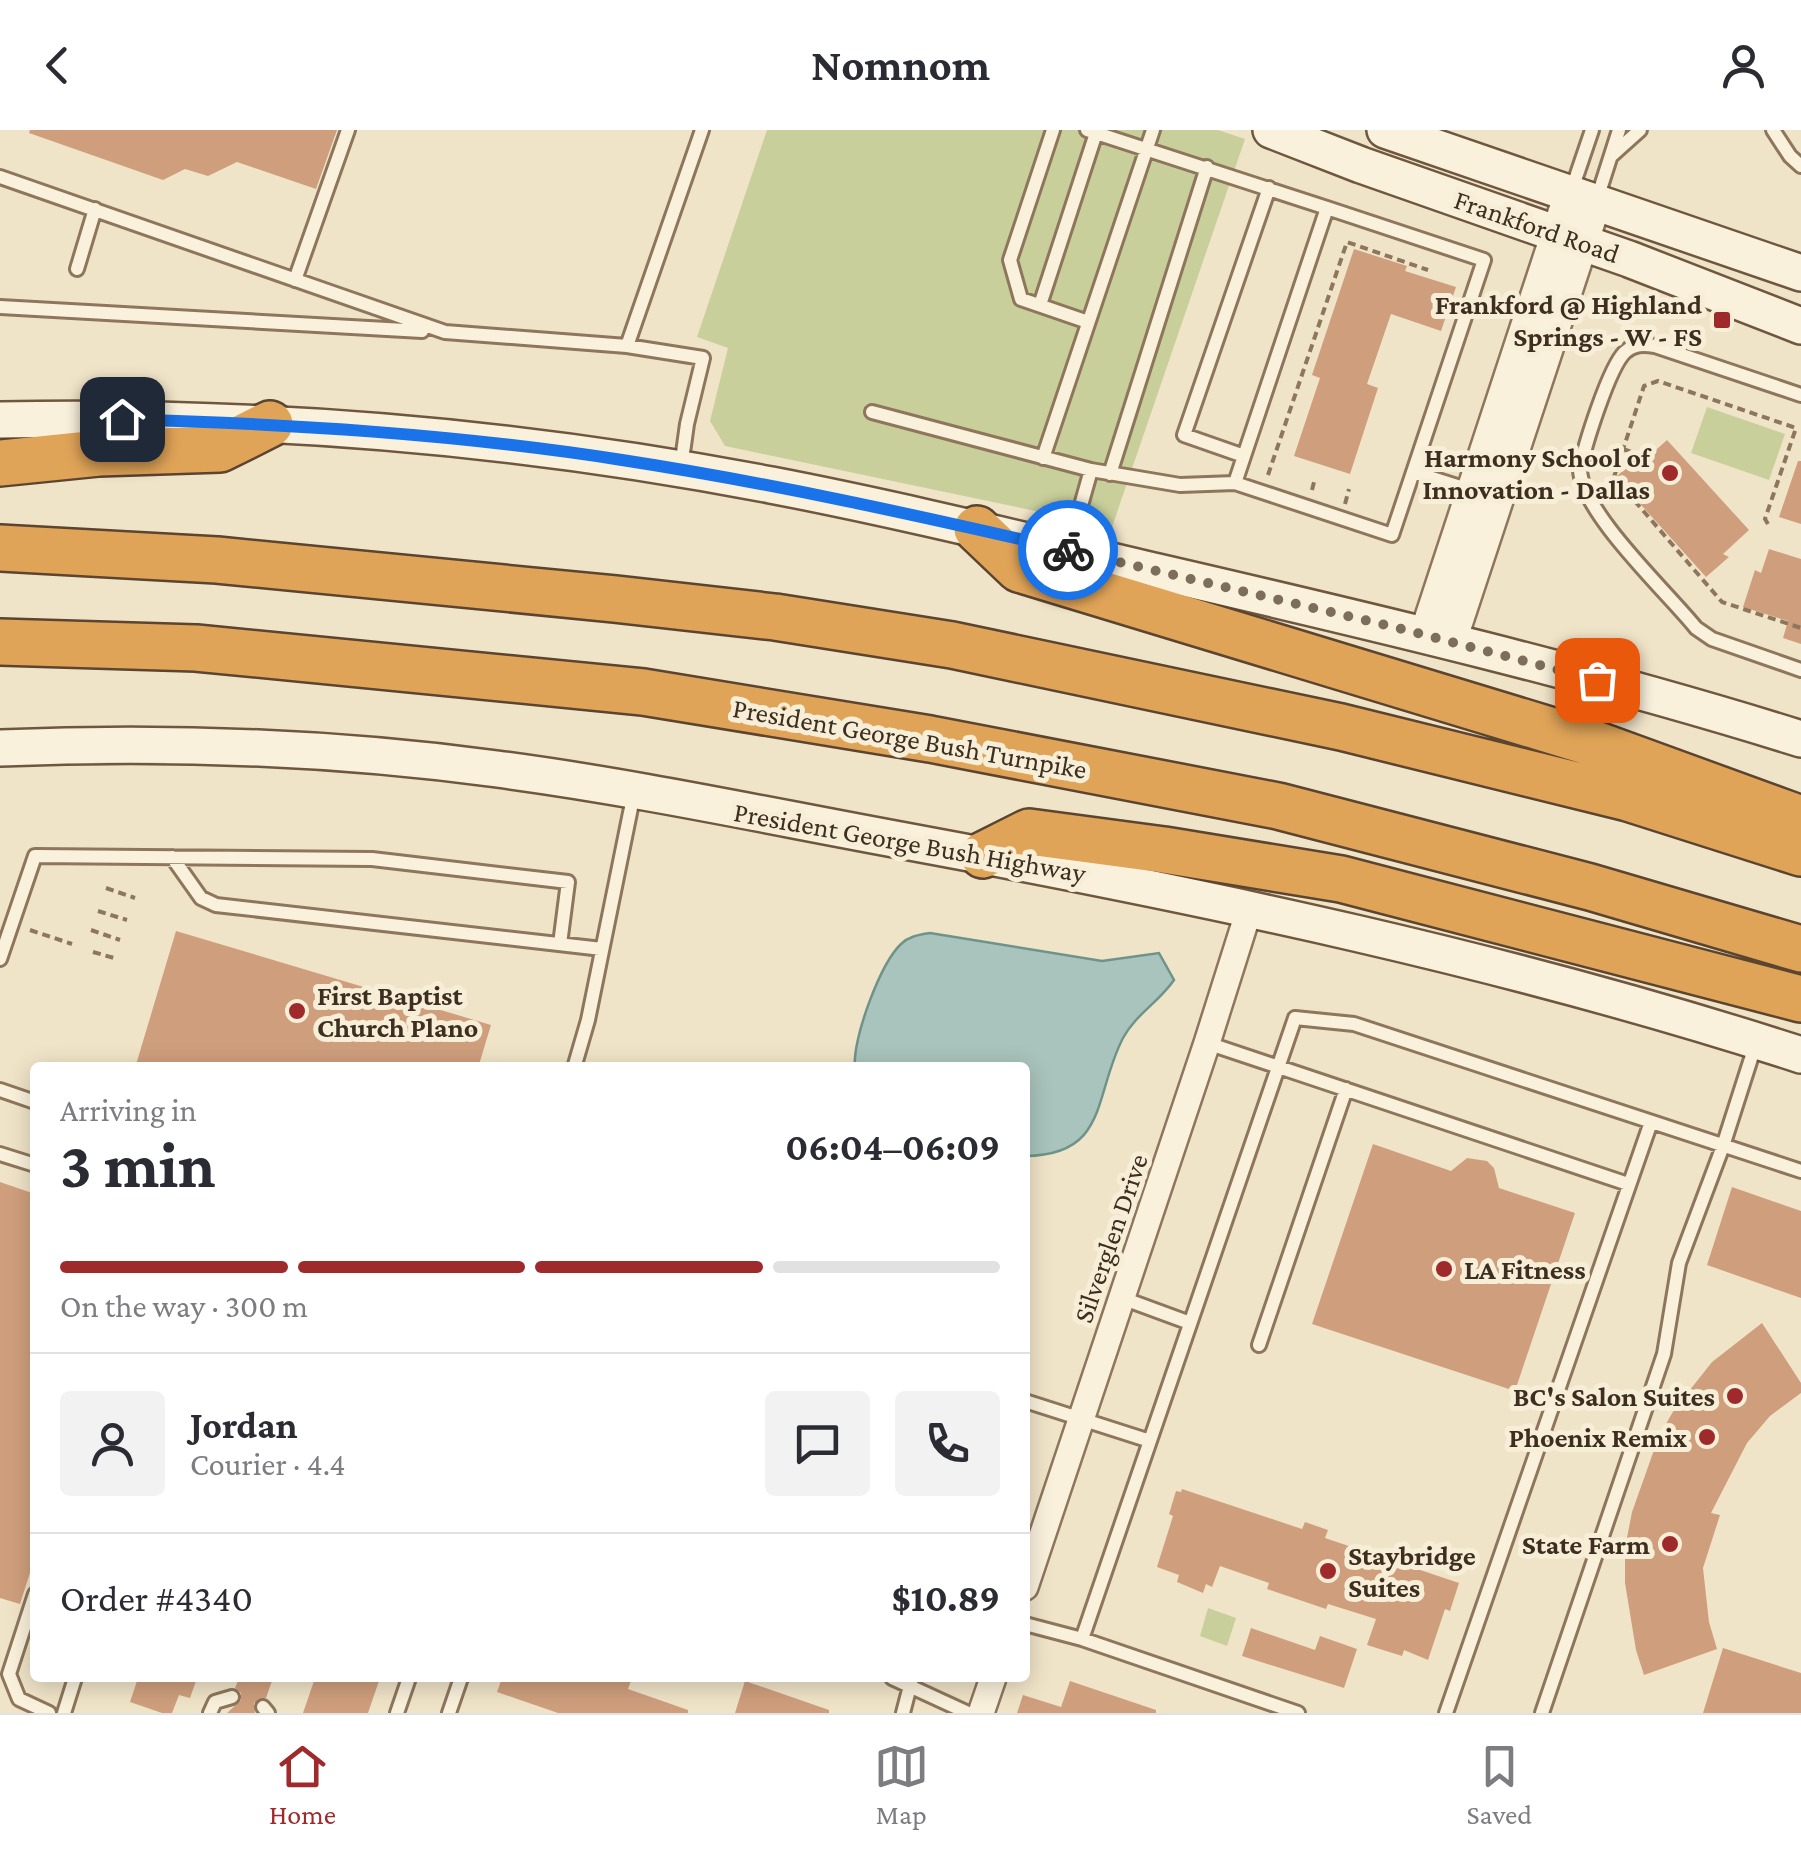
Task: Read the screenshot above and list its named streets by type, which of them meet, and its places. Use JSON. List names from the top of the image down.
{
  "streets": {
    "highway": ["President George Bush Turnpike"],
    "main road": ["Frankford Road", "President George Bush Highway"],
    "street": ["Silverglen Drive"]
  },
  "crossings": [
    ["President George Bush Highway", "Silverglen Drive"]
  ],
  "places": {
    "transit": ["Frankford @ Highland Springs - W - FS"],
    "other": [
      "Harmony School of Innovation - Dallas",
      "First Baptist Church Plano",
      "LA Fitness",
      "BC's Salon Suites",
      "Phoenix Remix",
      "State Farm",
      "Staybridge Suites"
    ]
  },
  "page": {
    "header": "Nomnom",
    "heading": ["3 min", "Arriving in", "06:04–06:09"],
    "panel": [
      "Jordan",
      "Courier · 4.4",
      "Order #4340",
      "$10.89"
    ],
    "bar": "On the way · 300 m",
    "tabs": ["Home", "Map", "Saved"]
  }
}
